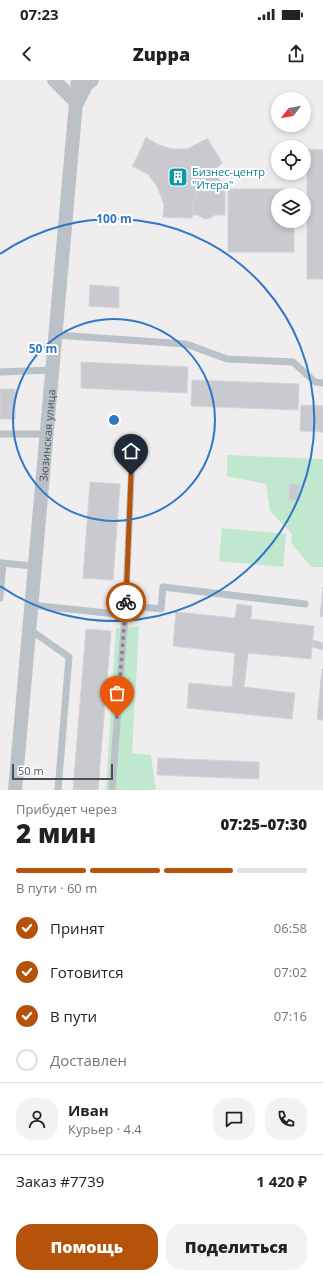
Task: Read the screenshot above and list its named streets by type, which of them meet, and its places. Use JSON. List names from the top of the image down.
{
  "streets": {
    "street": ["Зюзинская улица"]
  },
  "places": {
    "building": ["Бизнес-центр \"Итера\""]
  },
  "scale_bar": "50 m",
  "north": "bottom left",
  "page": {
    "status": "07:23",
    "header": "Zuppa",
    "scale": "50 m",
    "heading": ["2 мин", "Прибудет через", "07:25–07:30"],
    "panel": [
      "Иван",
      "Курьер · 4.4",
      "Заказ #7739",
      "1 420 ₽"
    ],
    "bar": "В пути · 60 m",
    "list": [
      ["Принят", "06:58"],
      ["Готовится", "07:02"],
      ["В пути", "07:16"],
      "Доставлен"
    ],
    "buttons": ["Помощь", "Поделиться"]
  },
  "rings": ["100 m", "50 m"]
}
